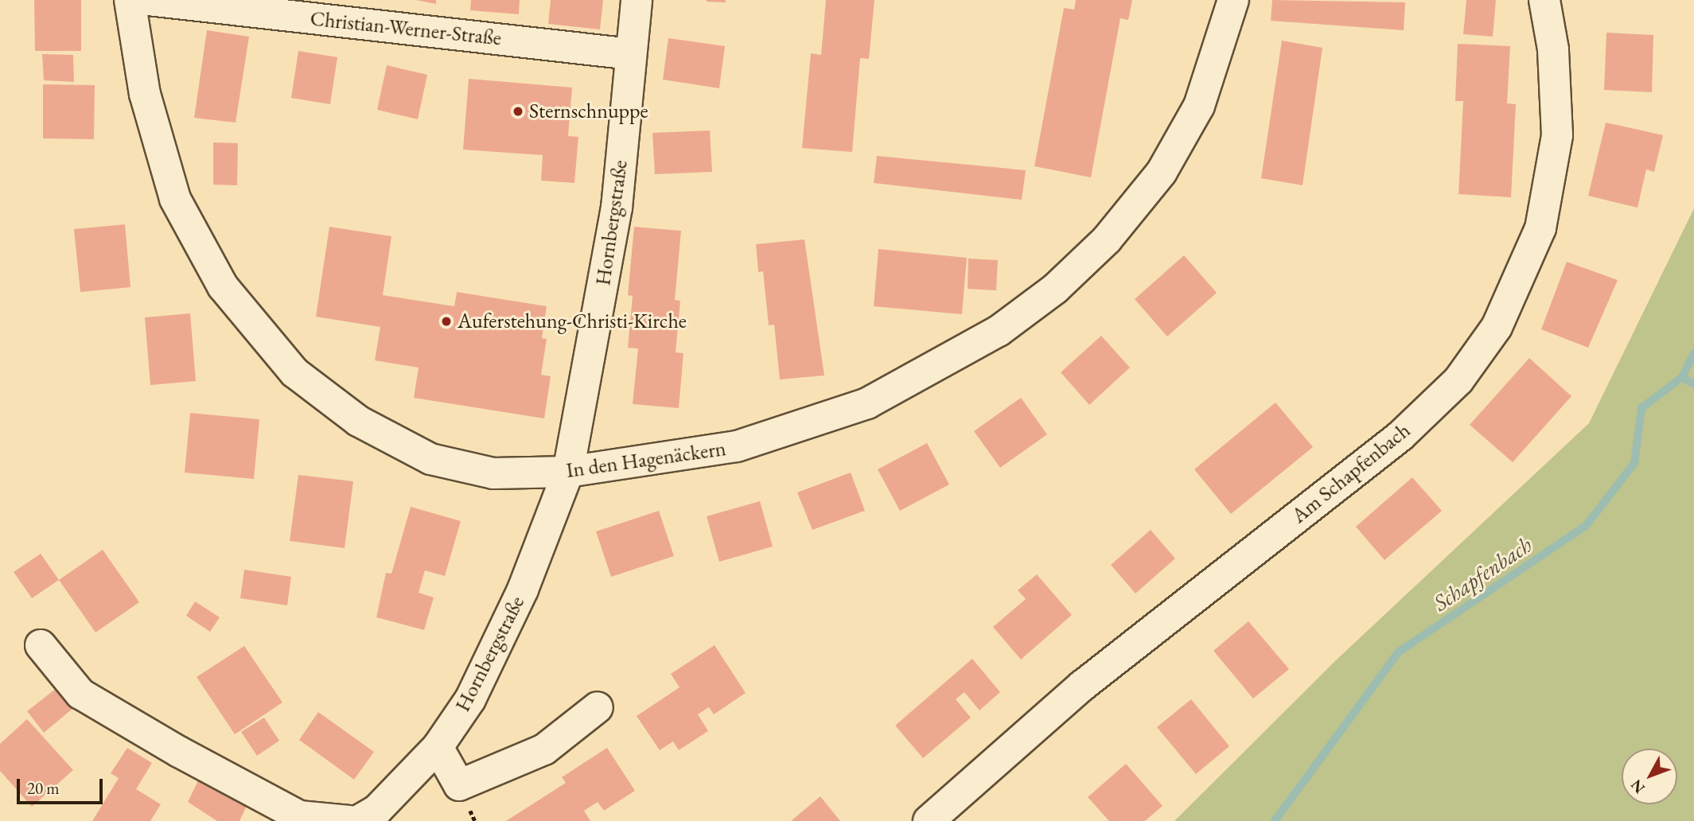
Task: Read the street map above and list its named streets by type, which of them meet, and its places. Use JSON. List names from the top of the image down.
{
  "streets": {
    "street": [
      "Christian-Werner-Straße",
      "Hornbergstraße",
      "In den Hagenäckern",
      "Am Schapfenbach"
    ]
  },
  "crossings": [
    ["Christian-Werner-Straße", "Hornbergstraße"],
    ["Hornbergstraße", "In den Hagenäckern"]
  ],
  "water": ["Schapfenbach"],
  "places": ["Sternschnuppe", "Auferstehung-Christi-Kirche"],
  "scale_bar": "20 m",
  "north": "bottom left"
}
